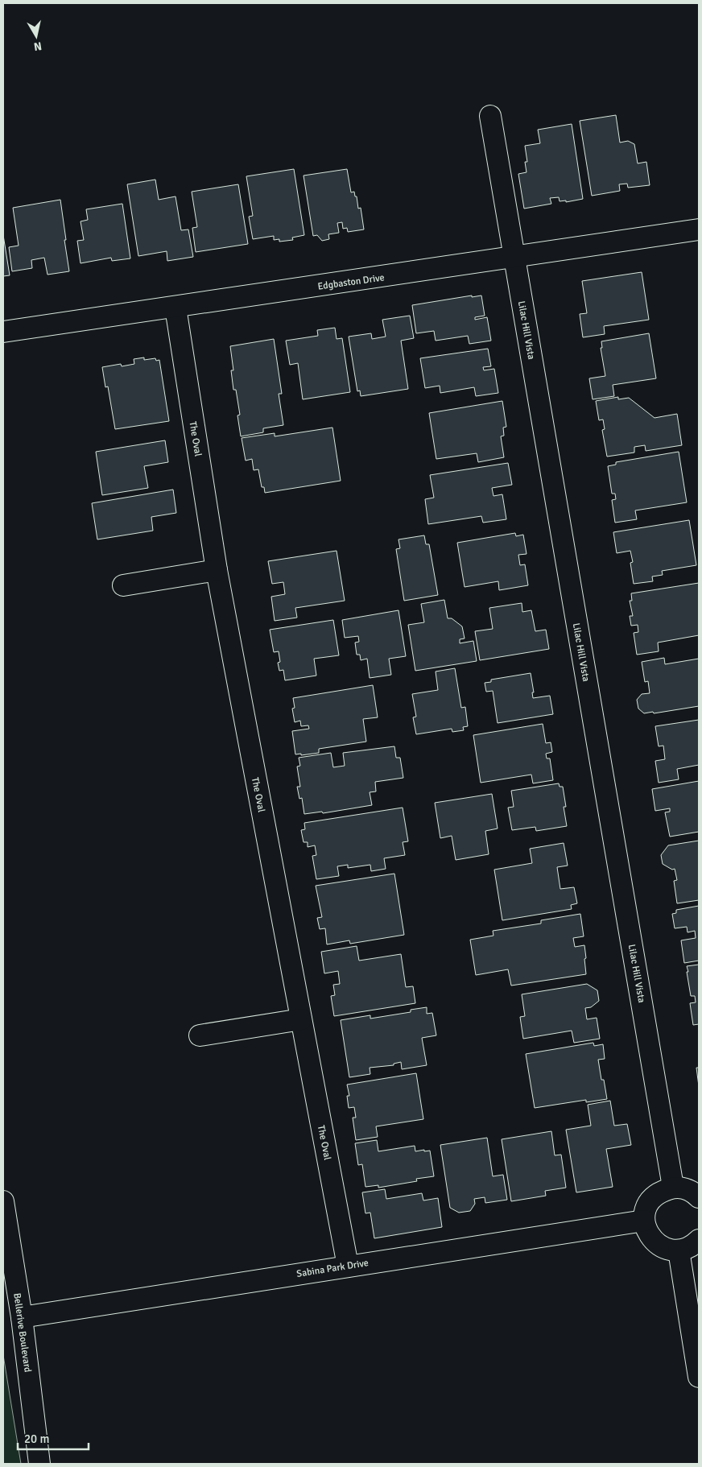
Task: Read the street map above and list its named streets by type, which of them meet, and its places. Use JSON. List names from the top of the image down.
{
  "streets": {
    "street": [
      "Edgbaston Drive",
      "Lilac Hill Vista",
      "The Oval",
      "Sabina Park Drive",
      "Bellerive Boulevard"
    ]
  },
  "crossings": [
    ["Edgbaston Drive", "Lilac Hill Vista"],
    ["Edgbaston Drive", "The Oval"],
    ["The Oval", "Sabina Park Drive"],
    ["Sabina Park Drive", "Bellerive Boulevard"]
  ],
  "scale_bar": "20 m",
  "north": "bottom"
}
